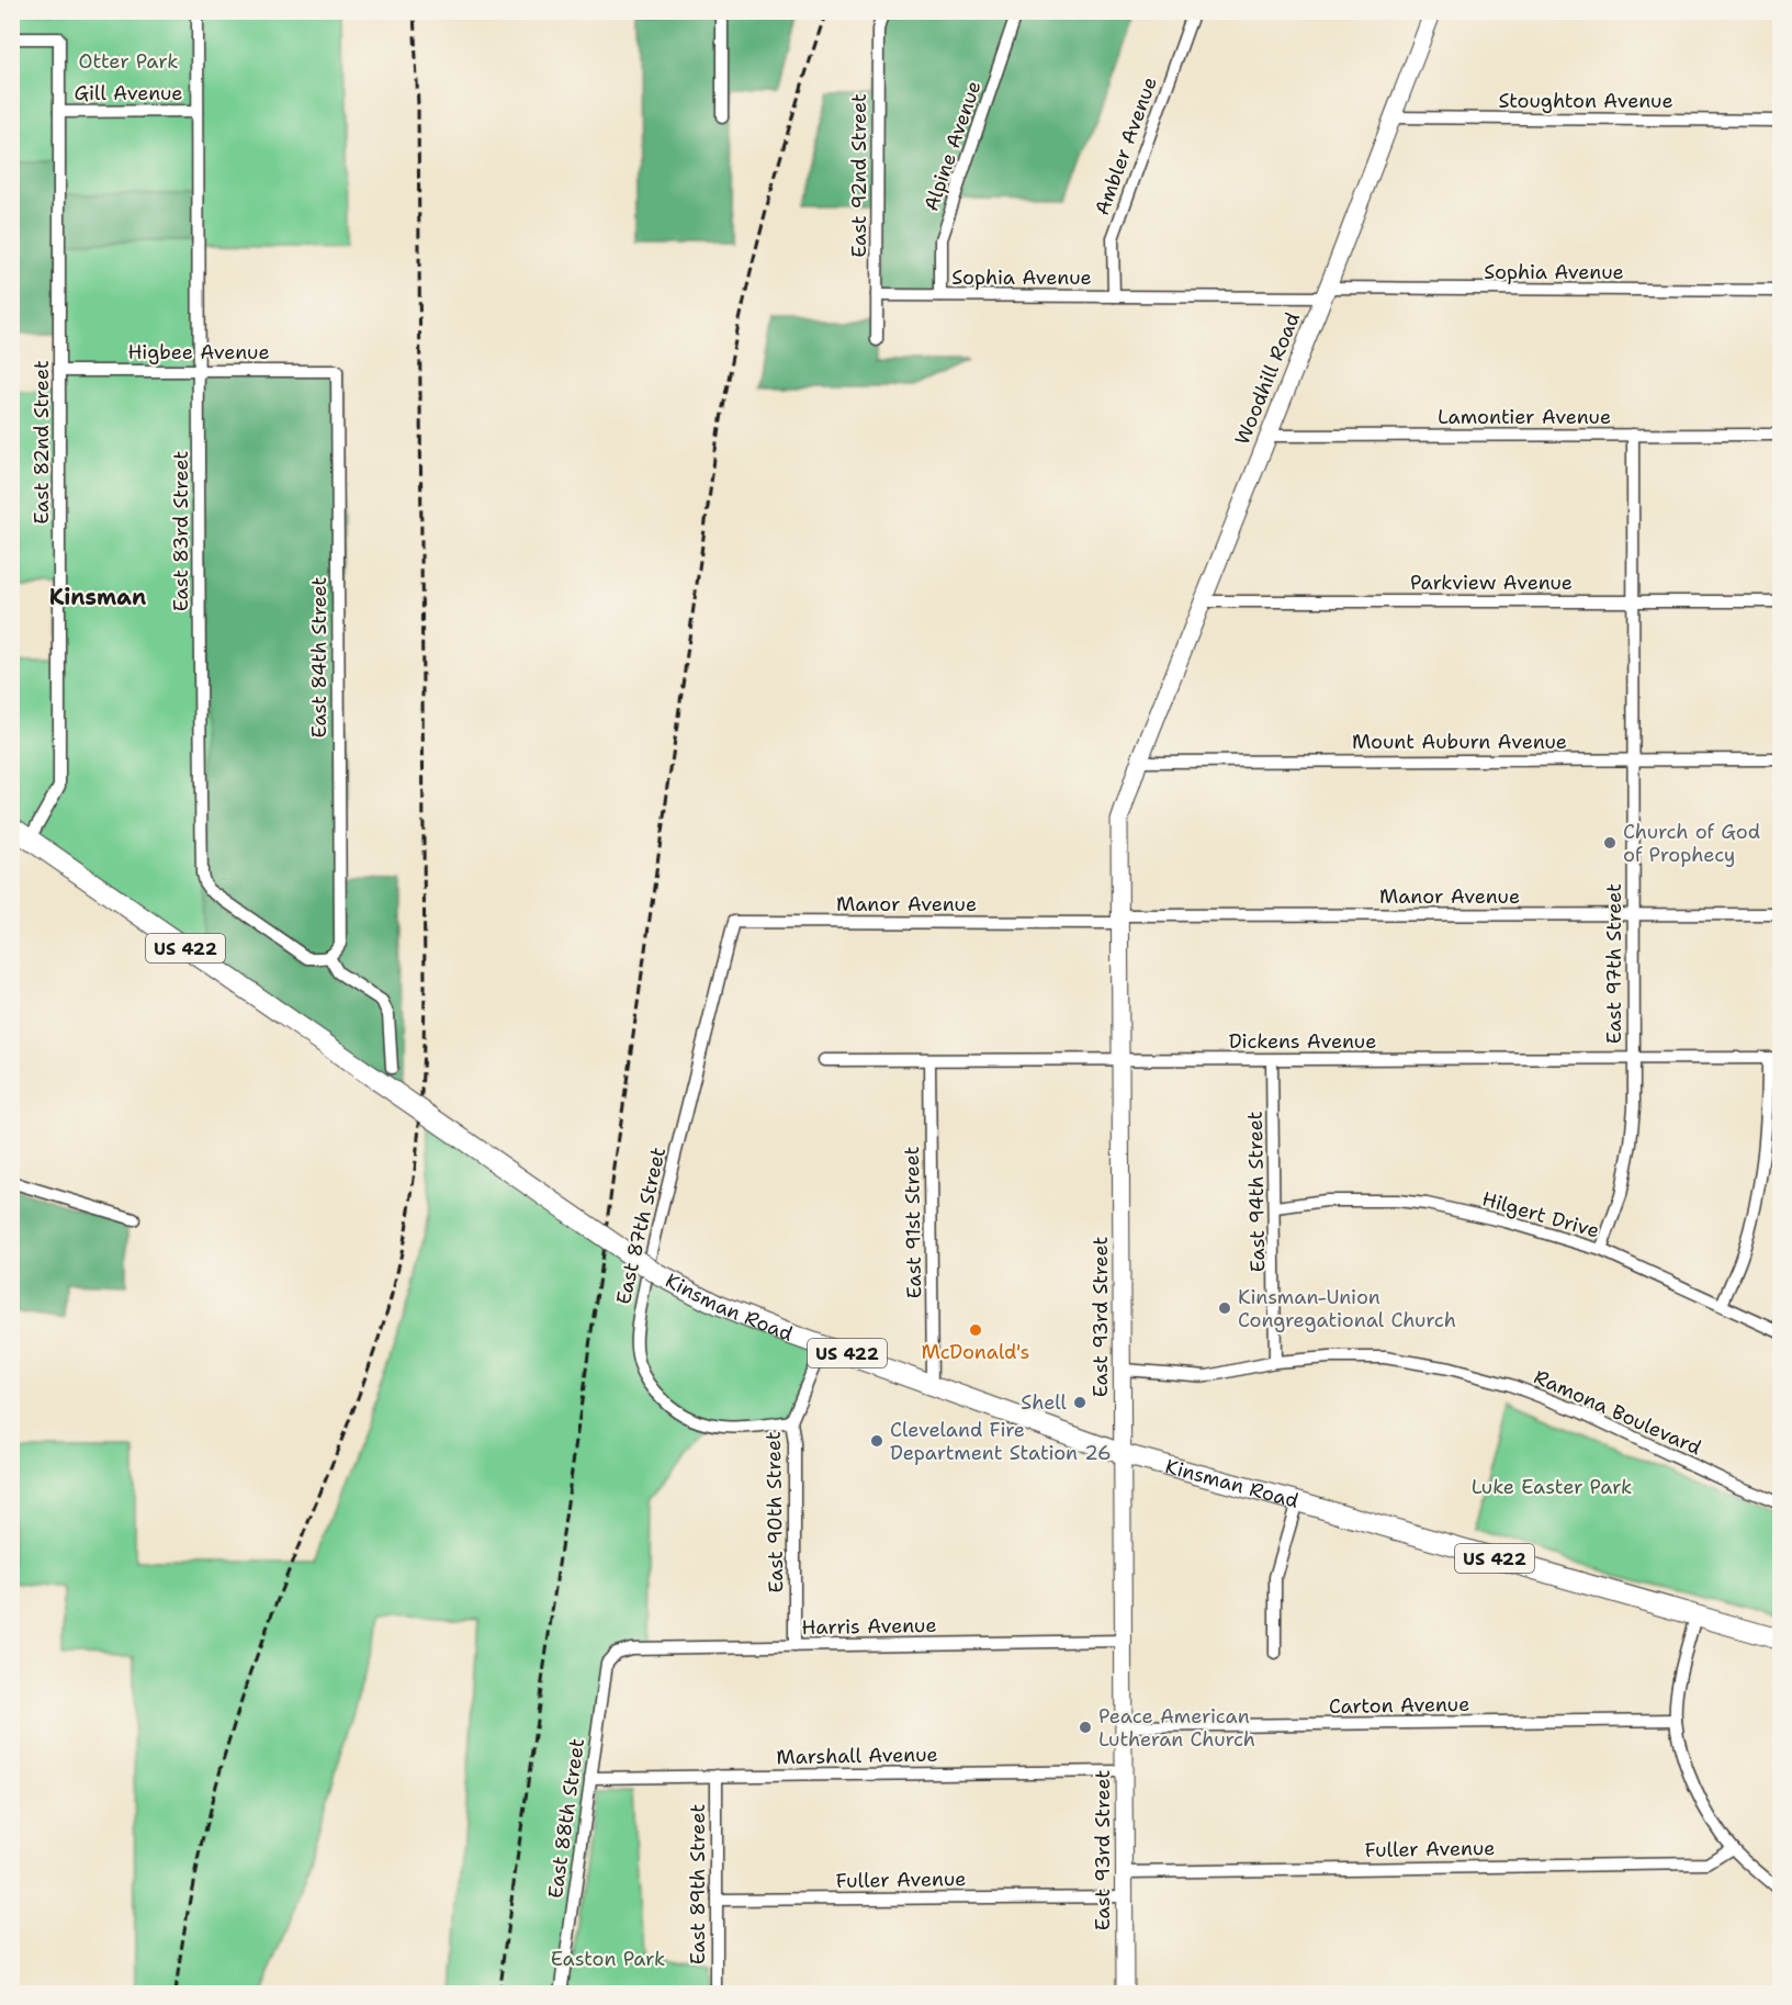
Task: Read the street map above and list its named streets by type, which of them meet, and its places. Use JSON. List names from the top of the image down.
{
  "streets": {
    "main road": [
      "Woodhill Road",
      "US 422",
      "Kinsman Road",
      "East 93rd Street"
    ],
    "street": [
      "Gill Avenue",
      "Stoughton Avenue",
      "Alpine Avenue",
      "Ambler Avenue",
      "East 92nd Street",
      "Sophia Avenue",
      "Higbee Avenue",
      "Lamontier Avenue",
      "East 82nd Street",
      "East 83rd Street",
      "Parkview Avenue",
      "East 84th Street",
      "Mount Auburn Avenue",
      "Manor Avenue",
      "East 97th Street",
      "Dickens Avenue",
      "East 94th Street",
      "Hilgert Drive",
      "East 91st Street",
      "East 87th Street",
      "Ramona Boulevard",
      "East 90th Street",
      "Harris Avenue",
      "Carton Avenue",
      "Marshall Avenue",
      "East 88th Street",
      "Fuller Avenue",
      "East 89th Street"
    ]
  },
  "crossings": [
    ["Gill Avenue", "East 82nd Street"],
    ["Gill Avenue", "East 83rd Street"],
    ["Stoughton Avenue", "Woodhill Road"],
    ["Alpine Avenue", "Sophia Avenue"],
    ["Ambler Avenue", "Sophia Avenue"],
    ["East 92nd Street", "Sophia Avenue"],
    ["Sophia Avenue", "Woodhill Road"],
    ["Higbee Avenue", "East 82nd Street"],
    ["Higbee Avenue", "East 83rd Street"],
    ["Higbee Avenue", "East 84th Street"],
    ["Woodhill Road", "Lamontier Avenue"],
    ["Woodhill Road", "Parkview Avenue"],
    ["Woodhill Road", "Mount Auburn Avenue"],
    ["Woodhill Road", "East 93rd Street"],
    ["Lamontier Avenue", "East 97th Street"],
    ["East 82nd Street", "Kinsman Road"],
    ["East 83rd Street", "East 84th Street"],
    ["Parkview Avenue", "East 97th Street"],
    ["Mount Auburn Avenue", "East 97th Street"],
    ["Mount Auburn Avenue", "East 93rd Street"],
    ["Manor Avenue", "East 97th Street"],
    ["Manor Avenue", "East 87th Street"],
    ["Manor Avenue", "East 93rd Street"],
    ["East 97th Street", "Dickens Avenue"],
    ["East 97th Street", "Hilgert Drive"],
    ["Dickens Avenue", "East 94th Street"],
    ["Dickens Avenue", "East 91st Street"],
    ["Dickens Avenue", "East 93rd Street"],
    ["East 94th Street", "Hilgert Drive"],
    ["East 94th Street", "Ramona Boulevard"],
    ["East 91st Street", "Kinsman Road"],
    ["East 87th Street", "East 90th Street"],
    ["Kinsman Road", "East 93rd Street"],
    ["Kinsman Road", "East 90th Street"],
    ["East 93rd Street", "Ramona Boulevard"],
    ["East 93rd Street", "Harris Avenue"],
    ["East 93rd Street", "Carton Avenue"],
    ["East 93rd Street", "Marshall Avenue"],
    ["East 93rd Street", "Fuller Avenue"],
    ["East 90th Street", "Harris Avenue"],
    ["Harris Avenue", "East 88th Street"],
    ["Marshall Avenue", "East 88th Street"],
    ["Marshall Avenue", "East 89th Street"],
    ["Fuller Avenue", "East 89th Street"]
  ],
  "districts": ["Kinsman"],
  "parks": ["Otter Park", "Luke Easter Park", "Easton Park"],
  "places": [
    "Church of God of Prophecy",
    "Kinsman-Union Congregational Church",
    "McDonald's",
    "Shell",
    "Cleveland Fire Department Station 26",
    "Peace American Lutheran Church"
  ]
}
